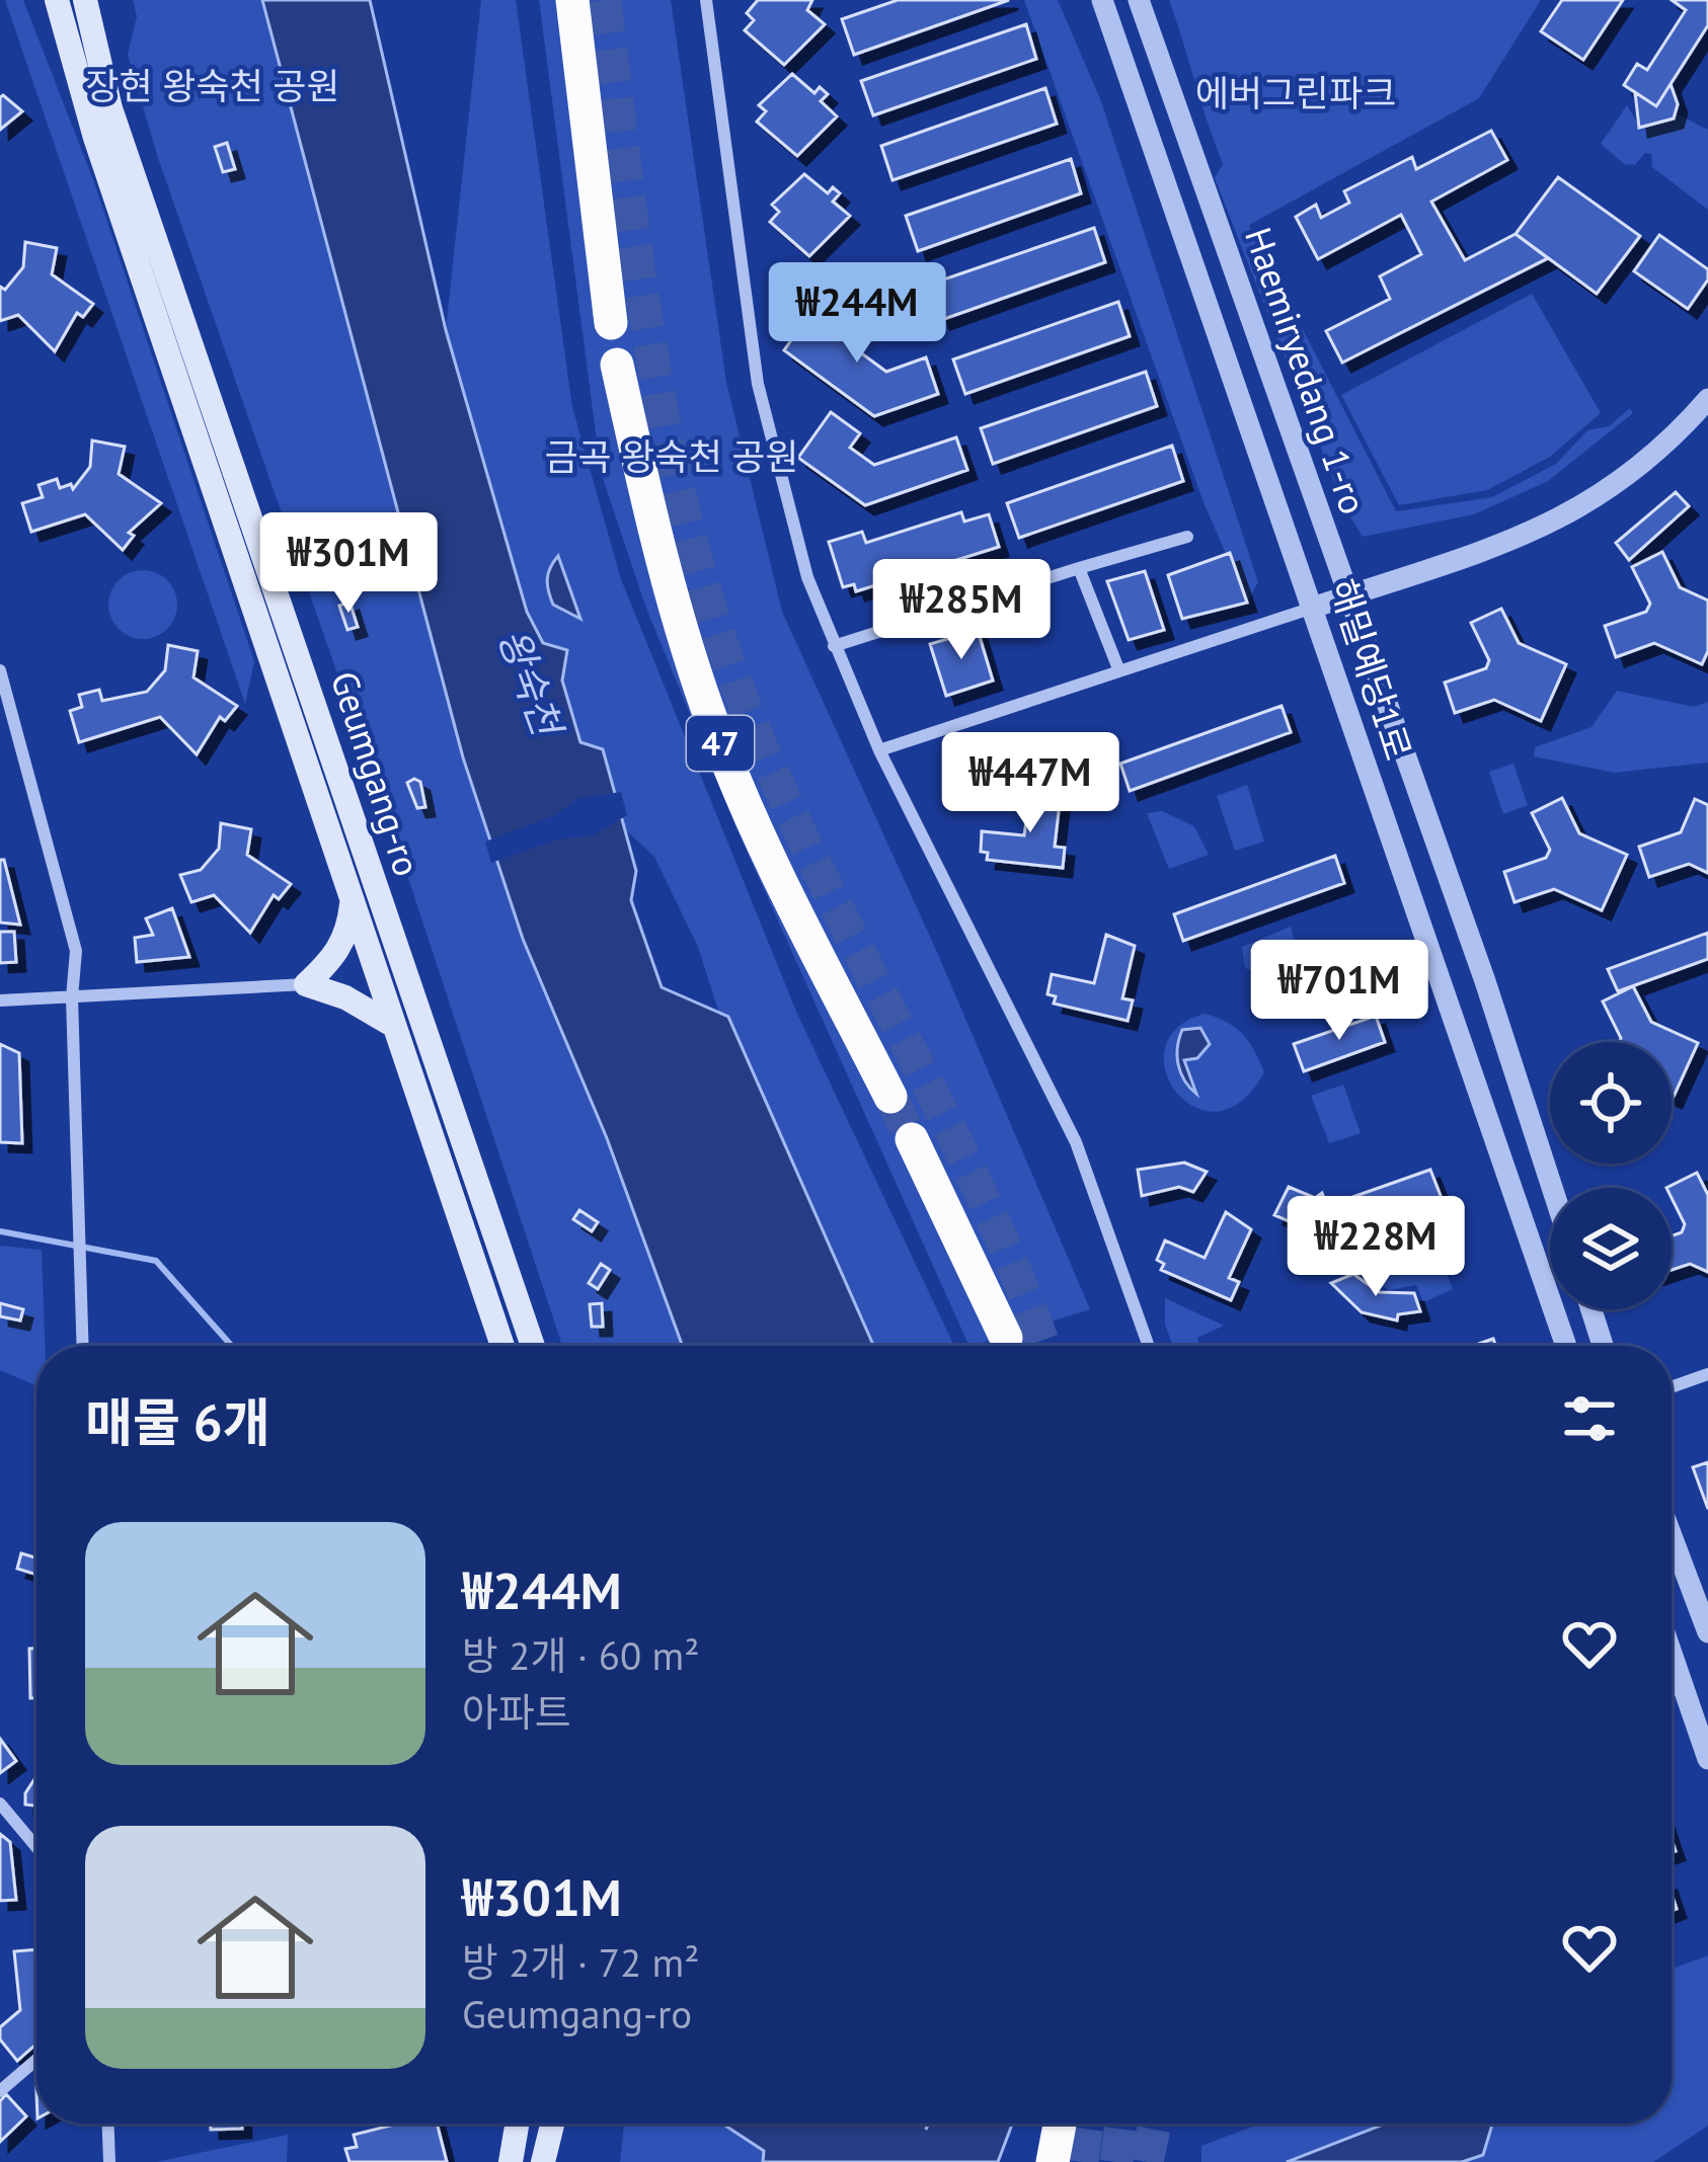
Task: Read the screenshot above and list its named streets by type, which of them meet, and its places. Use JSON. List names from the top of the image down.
{
  "streets": {
    "highway": ["47"],
    "main road": ["Geumgang-ro"],
    "street": ["Haemiryedang 1-ro", "해밀예당1로"]
  },
  "water": ["왕숙천"],
  "parks": ["장현 왕숙천 공원", "에버그린파크", "금곡 왕숙천 공원"],
  "page": {
    "price": [
      "₩244M",
      "₩301M",
      "₩285M",
      "₩447M",
      "₩701M",
      "₩228M"
    ],
    "heading": "매물 6개",
    "list": [
      {
        "name": "₩244M",
        "note": "방 2개 · 60 m² · 아파트"
      },
      {
        "name": "₩301M",
        "note": "방 2개 · 72 m² · Geumgang-ro"
      }
    ]
  }
}
